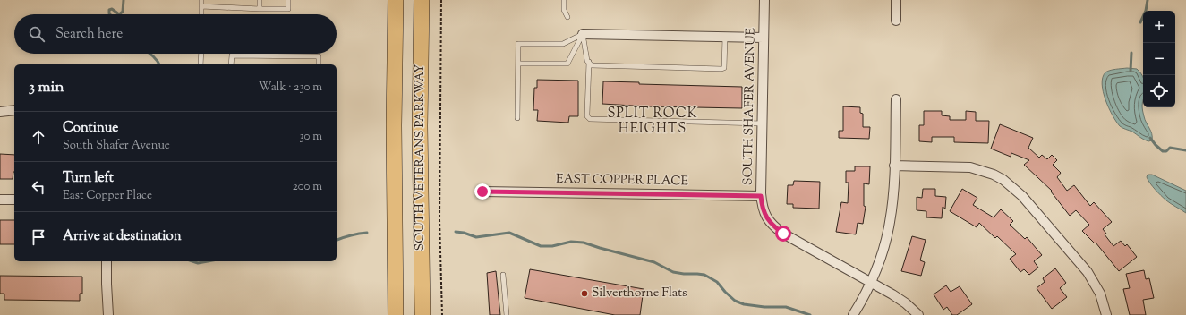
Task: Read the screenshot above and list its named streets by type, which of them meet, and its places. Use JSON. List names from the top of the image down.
{
  "streets": {
    "highway": ["SOUTH VETERANS PARKWAY"],
    "street": ["SOUTH SHAFER AVENUE", "EAST COPPER PLACE"]
  },
  "crossings": [
    ["SOUTH SHAFER AVENUE", "EAST COPPER PLACE"]
  ],
  "districts": ["SPLIT ROCK HEIGHTS"],
  "places": ["Silverthorne Flats"],
  "page": {
    "map_buttons": ["+", "−"],
    "search": "Search here",
    "heading": ["3 min", "Walk · 230 m"],
    "list": [
      ["Continue", "South Shafer Avenue", "30 m"],
      ["Turn left", "East Copper Place", "200 m"],
      "Arrive at destination"
    ]
  }
}
